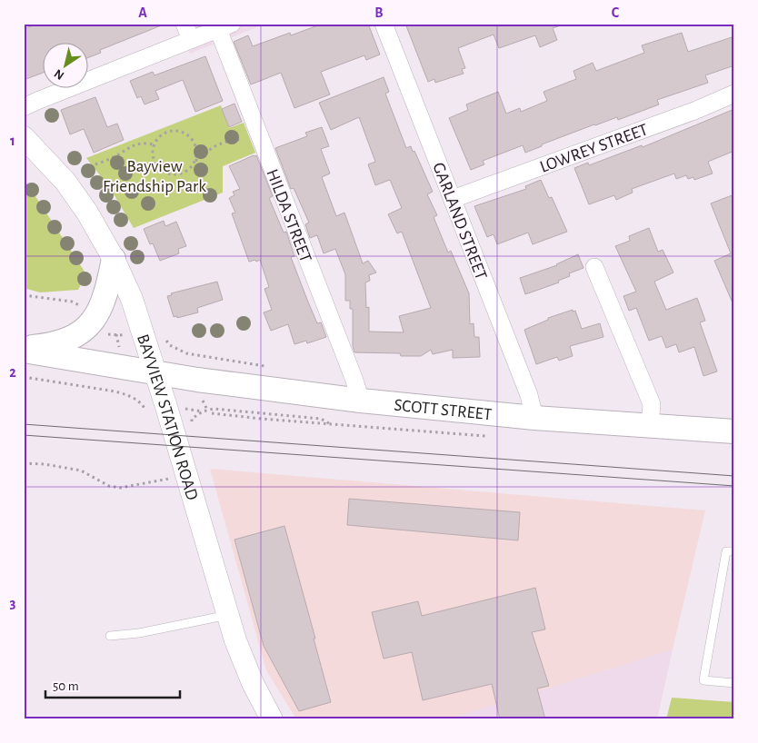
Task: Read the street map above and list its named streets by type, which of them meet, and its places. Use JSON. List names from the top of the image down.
{
  "streets": {
    "main road": ["SCOTT STREET"],
    "street": [
      "LOWREY STREET",
      "HILDA STREET",
      "GARLAND STREET",
      "BAYVIEW STATION ROAD"
    ]
  },
  "crossings": [
    ["LOWREY STREET", "GARLAND STREET"],
    ["HILDA STREET", "SCOTT STREET"],
    ["GARLAND STREET", "SCOTT STREET"],
    ["SCOTT STREET", "BAYVIEW STATION ROAD"]
  ],
  "parks": ["Bayview Friendship Park"],
  "scale_bar": "50 m",
  "north": "bottom left",
  "grid": {
    "columns": ["A", "B", "C"],
    "rows": ["1", "2", "3"]
  }
}
